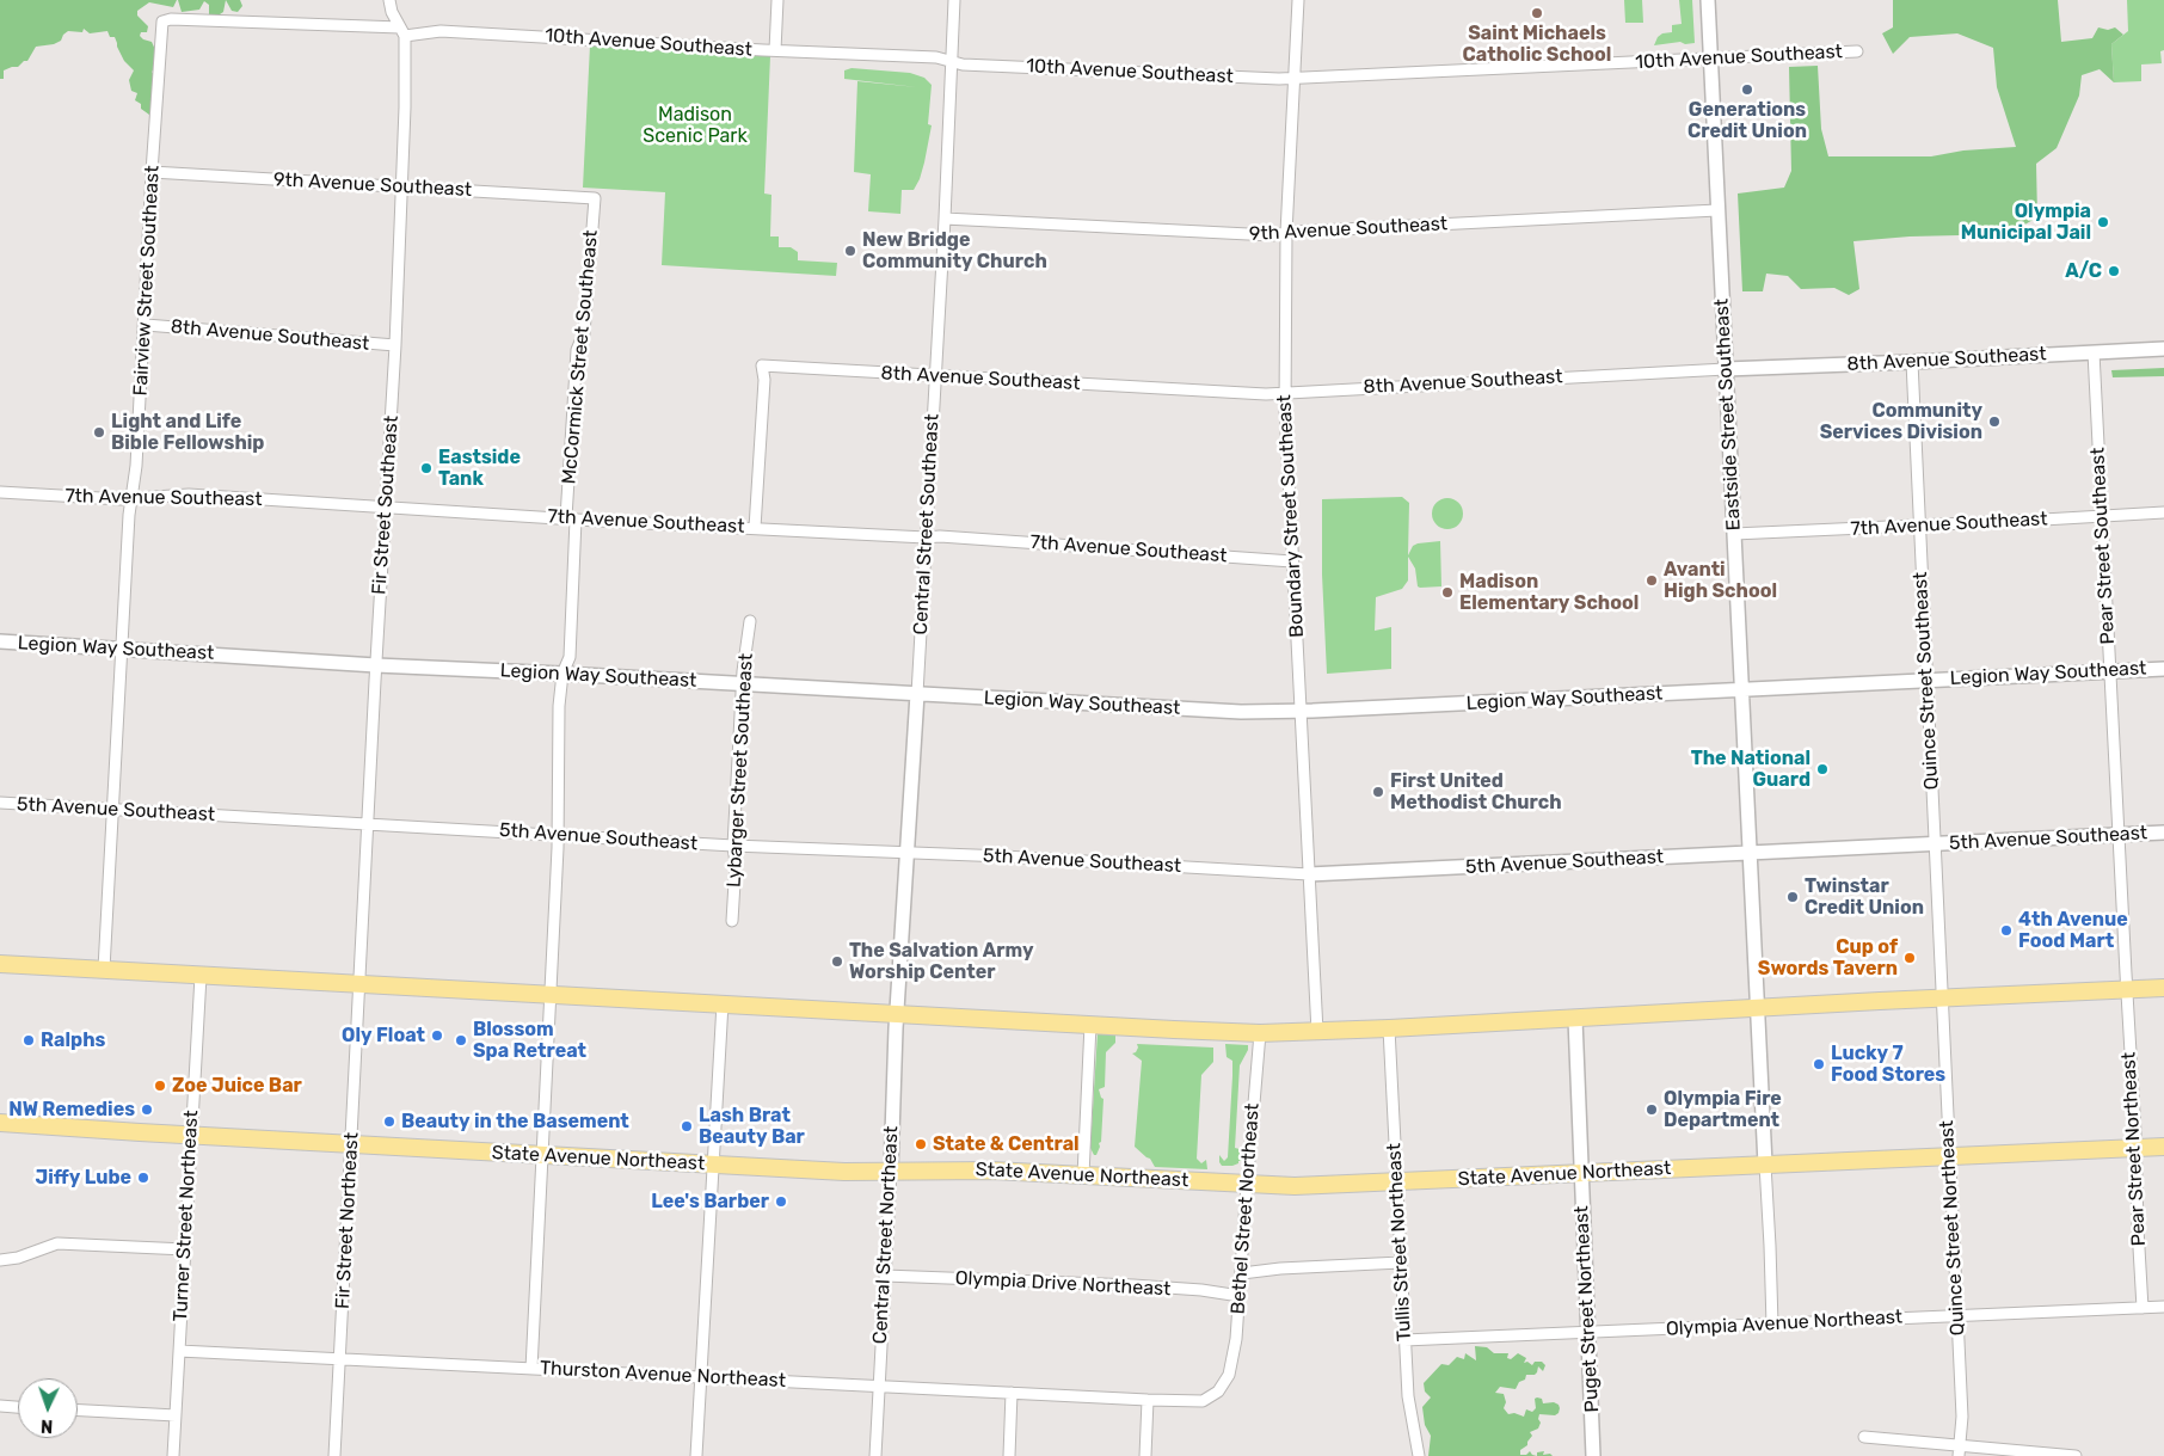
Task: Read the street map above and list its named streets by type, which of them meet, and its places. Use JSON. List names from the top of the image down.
{
  "streets": {
    "main road": ["State Avenue Northeast"],
    "street": [
      "10th Avenue Southeast",
      "9th Avenue Southeast",
      "Fairview Street Southeast",
      "8th Avenue Southeast",
      "McCormick Street Southeast",
      "Eastside Street Southeast",
      "7th Avenue Southeast",
      "Fir Street Southeast",
      "Boundary Street Southeast",
      "Central Street Southeast",
      "Pear Street Southeast",
      "Legion Way Southeast",
      "Quince Street Southeast",
      "Lybarger Street Southeast",
      "5th Avenue Southeast",
      "Pear Street Northeast",
      "Bethel Street Northeast",
      "Turner Street Northeast",
      "Fir Street Northeast",
      "Quince Street Northeast",
      "Central Street Northeast",
      "Tullis Street Northeast",
      "Olympia Drive Northeast",
      "Puget Street Northeast",
      "Olympia Avenue Northeast",
      "Thurston Avenue Northeast"
    ]
  },
  "crossings": [
    ["10th Avenue Southeast", "Fairview Street Southeast"],
    ["10th Avenue Southeast", "Eastside Street Southeast"],
    ["10th Avenue Southeast", "Fir Street Southeast"],
    ["10th Avenue Southeast", "Boundary Street Southeast"],
    ["10th Avenue Southeast", "Central Street Southeast"],
    ["9th Avenue Southeast", "Fairview Street Southeast"],
    ["9th Avenue Southeast", "McCormick Street Southeast"],
    ["9th Avenue Southeast", "Eastside Street Southeast"],
    ["9th Avenue Southeast", "Fir Street Southeast"],
    ["9th Avenue Southeast", "Boundary Street Southeast"],
    ["9th Avenue Southeast", "Central Street Southeast"],
    ["Fairview Street Southeast", "8th Avenue Southeast"],
    ["Fairview Street Southeast", "7th Avenue Southeast"],
    ["Fairview Street Southeast", "Fir Street Southeast"],
    ["Fairview Street Southeast", "Legion Way Southeast"],
    ["Fairview Street Southeast", "5th Avenue Southeast"],
    ["8th Avenue Southeast", "Eastside Street Southeast"],
    ["8th Avenue Southeast", "7th Avenue Southeast"],
    ["8th Avenue Southeast", "Fir Street Southeast"],
    ["8th Avenue Southeast", "Boundary Street Southeast"],
    ["8th Avenue Southeast", "Central Street Southeast"],
    ["8th Avenue Southeast", "Pear Street Southeast"],
    ["8th Avenue Southeast", "Quince Street Southeast"],
    ["McCormick Street Southeast", "7th Avenue Southeast"],
    ["McCormick Street Southeast", "Legion Way Southeast"],
    ["McCormick Street Southeast", "5th Avenue Southeast"],
    ["McCormick Street Southeast", "State Avenue Northeast"],
    ["McCormick Street Southeast", "Thurston Avenue Northeast"],
    ["Eastside Street Southeast", "7th Avenue Southeast"],
    ["Eastside Street Southeast", "Legion Way Southeast"],
    ["Eastside Street Southeast", "5th Avenue Southeast"],
    ["Eastside Street Southeast", "State Avenue Northeast"],
    ["7th Avenue Southeast", "Fir Street Southeast"],
    ["7th Avenue Southeast", "Boundary Street Southeast"],
    ["7th Avenue Southeast", "Central Street Southeast"],
    ["7th Avenue Southeast", "Pear Street Southeast"],
    ["7th Avenue Southeast", "Quince Street Southeast"],
    ["Fir Street Southeast", "Legion Way Southeast"],
    ["Fir Street Southeast", "5th Avenue Southeast"],
    ["Fir Street Southeast", "Fir Street Northeast"],
    ["Boundary Street Southeast", "Legion Way Southeast"],
    ["Boundary Street Southeast", "5th Avenue Southeast"],
    ["Central Street Southeast", "Legion Way Southeast"],
    ["Central Street Southeast", "5th Avenue Southeast"],
    ["Central Street Southeast", "Central Street Northeast"],
    ["Pear Street Southeast", "Legion Way Southeast"],
    ["Pear Street Southeast", "5th Avenue Southeast"],
    ["Pear Street Southeast", "Pear Street Northeast"],
    ["Legion Way Southeast", "Quince Street Southeast"],
    ["Legion Way Southeast", "Lybarger Street Southeast"],
    ["Quince Street Southeast", "5th Avenue Southeast"],
    ["Quince Street Southeast", "Quince Street Northeast"],
    ["Lybarger Street Southeast", "5th Avenue Southeast"],
    ["Pear Street Northeast", "State Avenue Northeast"],
    ["Pear Street Northeast", "Olympia Avenue Northeast"],
    ["State Avenue Northeast", "Bethel Street Northeast"],
    ["State Avenue Northeast", "Turner Street Northeast"],
    ["State Avenue Northeast", "Fir Street Northeast"],
    ["State Avenue Northeast", "Quince Street Northeast"],
    ["State Avenue Northeast", "Central Street Northeast"],
    ["State Avenue Northeast", "Tullis Street Northeast"],
    ["State Avenue Northeast", "Puget Street Northeast"],
    ["Bethel Street Northeast", "Olympia Drive Northeast"],
    ["Bethel Street Northeast", "Thurston Avenue Northeast"],
    ["Turner Street Northeast", "Thurston Avenue Northeast"],
    ["Fir Street Northeast", "Thurston Avenue Northeast"],
    ["Quince Street Northeast", "Olympia Avenue Northeast"],
    ["Central Street Northeast", "Olympia Drive Northeast"],
    ["Central Street Northeast", "Thurston Avenue Northeast"],
    ["Tullis Street Northeast", "Olympia Avenue Northeast"],
    ["Puget Street Northeast", "Olympia Avenue Northeast"]
  ],
  "parks": ["Madison Scenic Park"],
  "places": [
    "Saint Michaels Catholic School",
    "Generations Credit Union",
    "Olympia Municipal Jail",
    "New Bridge Community Church",
    "A/C",
    "Community Services Division",
    "Light and Life Bible Fellowship",
    "Eastside Tank",
    "Avanti High School",
    "Madison Elementary School",
    "The National Guard",
    "First United Methodist Church",
    "Twinstar Credit Union",
    "4th Avenue Food Mart",
    "Cup of Swords Tavern",
    "The Salvation Army Worship Center",
    "Oly Float",
    "Ralphs",
    "Blossom Spa Retreat",
    "Lucky 7 Food Stores",
    "Zoe Juice Bar",
    "NW Remedies",
    "Olympia Fire Department",
    "Beauty in the Basement",
    "Lash Brat Beauty Bar",
    "State & Central",
    "Jiffy Lube",
    "Lee's Barber"
  ],
  "north": "bottom"
}
